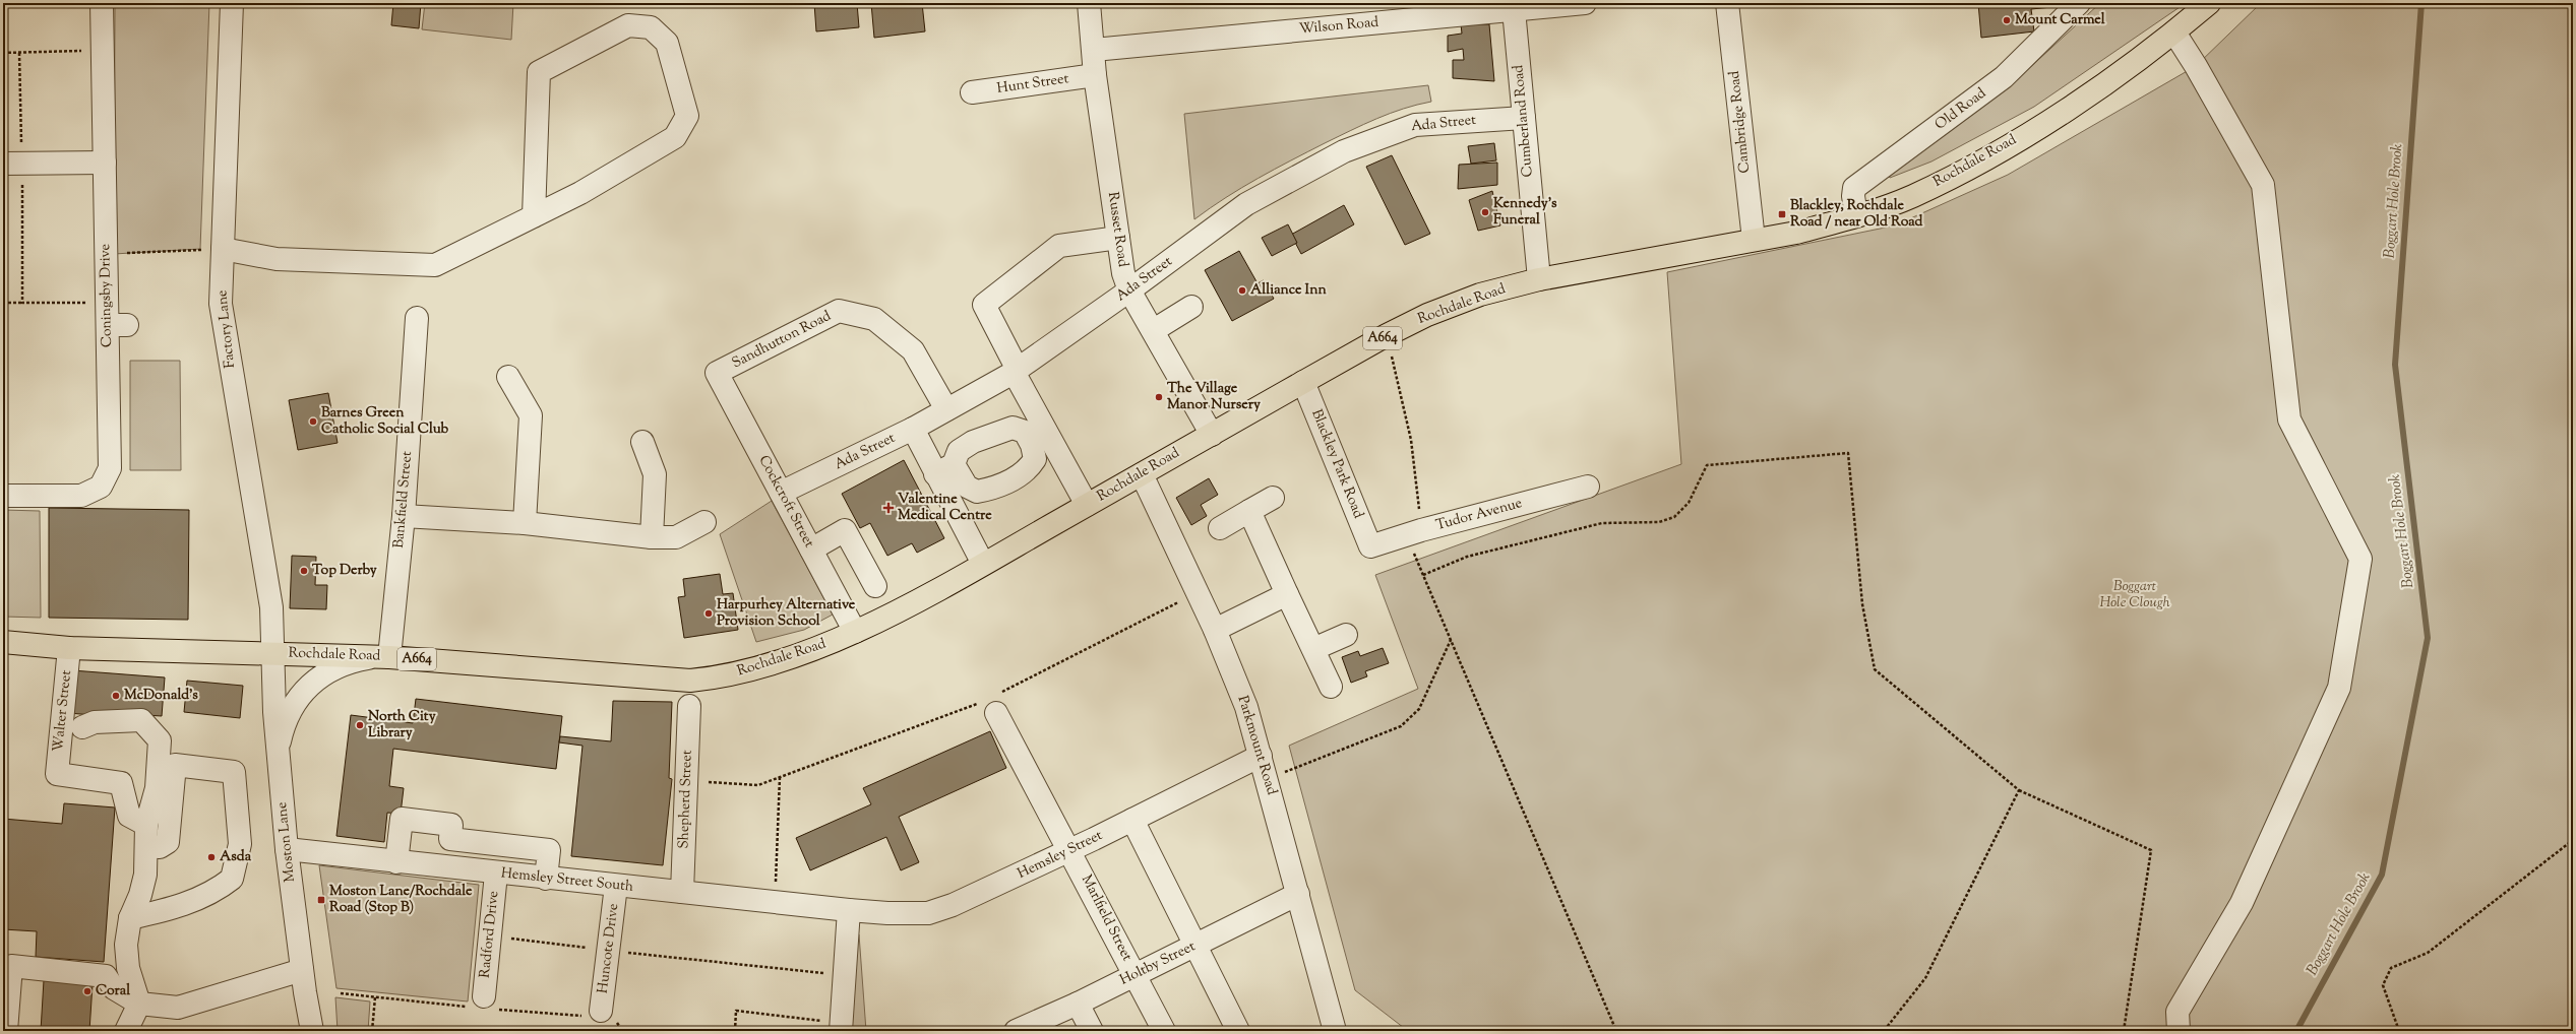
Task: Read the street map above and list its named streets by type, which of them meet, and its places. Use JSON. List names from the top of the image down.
{
  "streets": {
    "main road": ["Rochdale Road", "A664"],
    "street": [
      "Wilson Road",
      "Hunt Street",
      "Old Road",
      "Cumberland Road",
      "Cambridge Road",
      "Ada Street",
      "Russet Road",
      "Coningsby Drive",
      "Factory Lane",
      "Sandhutton Road",
      "Blackley Park Road",
      "Bankfield Street",
      "Cockcroft Street",
      "Tudor Avenue",
      "Walter Street",
      "Parkmount Road",
      "Shepherd Street",
      "Moston Lane",
      "Hemsley Street",
      "Hemsley Street South",
      "Marlfield Street",
      "Radford Drive",
      "Huncote Drive",
      "Holtby Street"
    ]
  },
  "crossings": [
    ["Wilson Road", "Cumberland Road"],
    ["Wilson Road", "Russet Road"],
    ["Hunt Street", "Russet Road"],
    ["Old Road", "Rochdale Road"],
    ["Cumberland Road", "Ada Street"],
    ["Cumberland Road", "Rochdale Road"],
    ["Cambridge Road", "Rochdale Road"],
    ["Ada Street", "Russet Road"],
    ["Ada Street", "Sandhutton Road"],
    ["Ada Street", "Cockcroft Street"],
    ["Rochdale Road", "Russet Road"],
    ["Rochdale Road", "Factory Lane"],
    ["Rochdale Road", "Blackley Park Road"],
    ["Rochdale Road", "Bankfield Street"],
    ["Rochdale Road", "Cockcroft Street"],
    ["Rochdale Road", "Walter Street"],
    ["Rochdale Road", "Parkmount Road"],
    ["Rochdale Road", "Moston Lane"],
    ["Factory Lane", "Moston Lane"],
    ["Sandhutton Road", "Cockcroft Street"],
    ["Blackley Park Road", "Tudor Avenue"],
    ["Parkmount Road", "Hemsley Street"],
    ["Parkmount Road", "Holtby Street"],
    ["Shepherd Street", "Hemsley Street South"],
    ["Moston Lane", "Hemsley Street South"],
    ["Hemsley Street", "Hemsley Street South"],
    ["Hemsley Street", "Marlfield Street"],
    ["Hemsley Street South", "Radford Drive"],
    ["Hemsley Street South", "Huncote Drive"],
    ["Marlfield Street", "Holtby Street"]
  ],
  "water": ["Boggart Hole Brook"],
  "parks": ["Boggart Hole Clough"],
  "places": {
    "other": [
      "Mount Carmel",
      "Kennedy's Funeral",
      "Alliance Inn",
      "The Village Manor Nursery",
      "Barnes Green Catholic Social Club",
      "Top Derby",
      "Harpurhey Alternative Provision School",
      "McDonald's",
      "North City Library",
      "Asda",
      "Coral"
    ],
    "transit": ["Blackley, Rochdale Road / near Old Road", "Moston Lane/Rochdale Road (Stop B)"],
    "health": ["Valentine Medical Centre"]
  }
}
